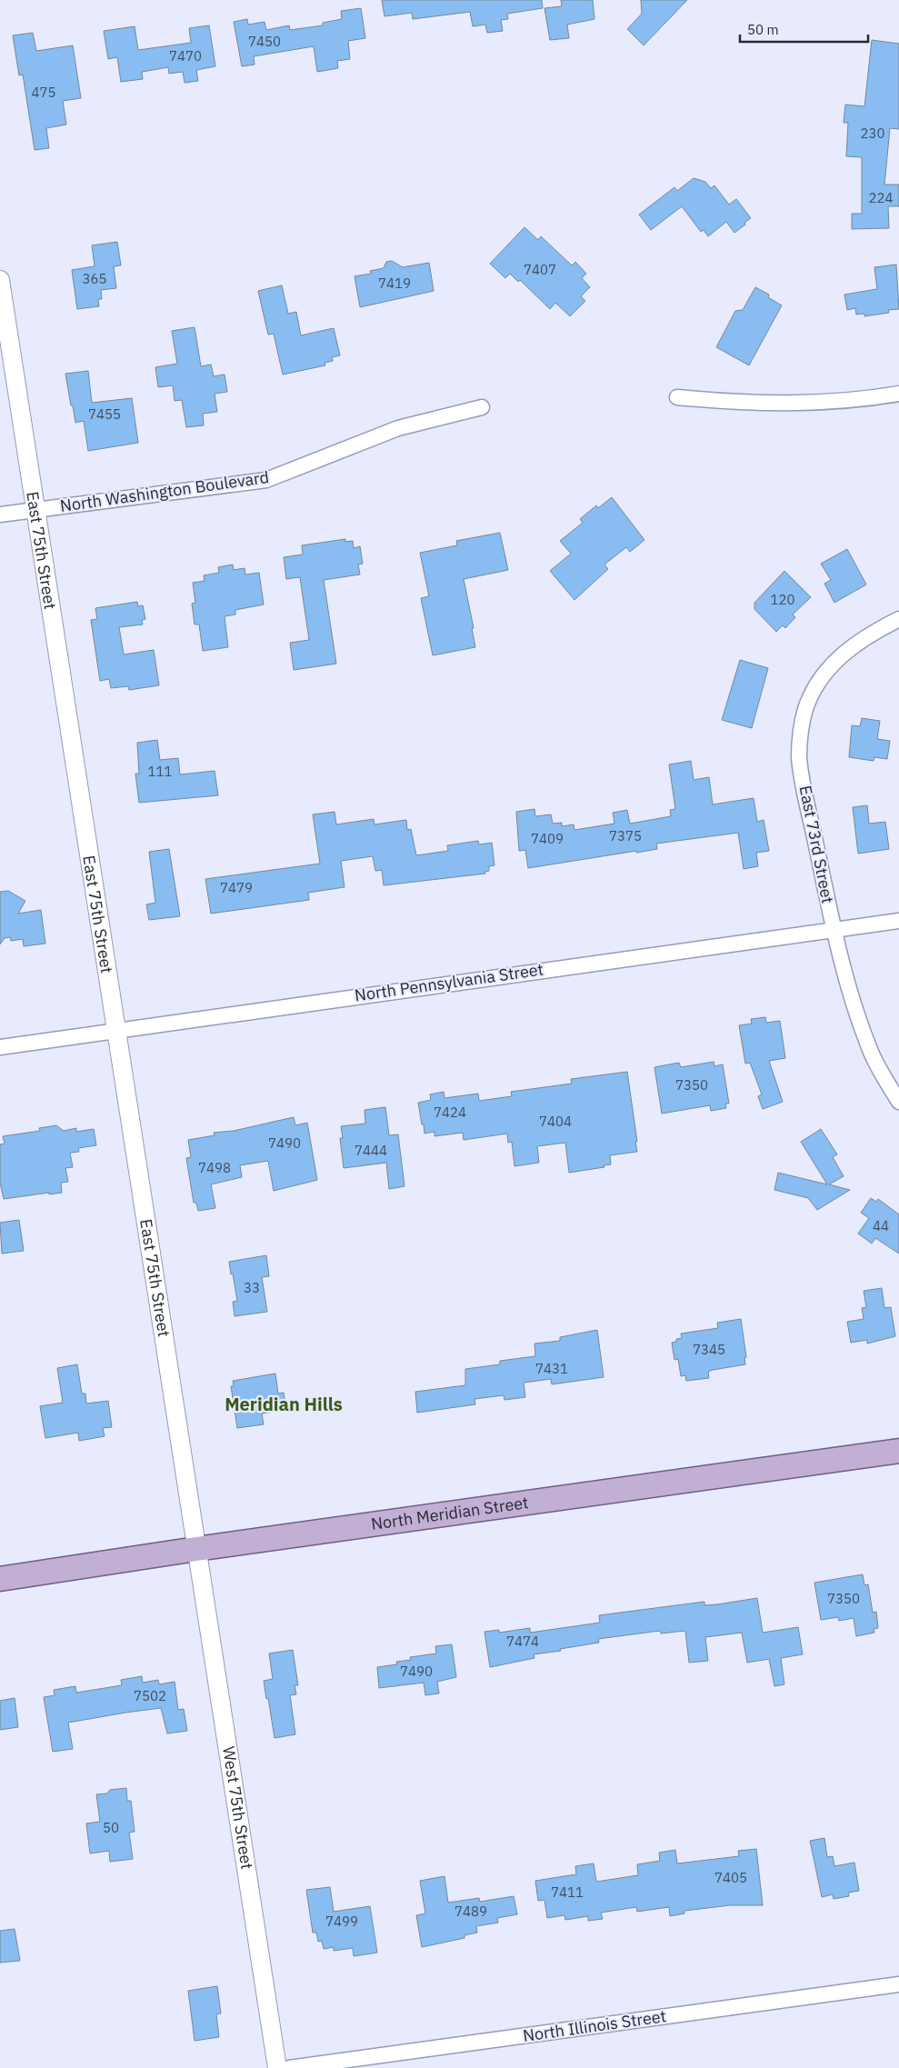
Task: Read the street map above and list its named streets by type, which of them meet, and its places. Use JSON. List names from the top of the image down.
{
  "streets": {
    "main road": ["North Meridian Street"],
    "street": [
      "North Washington Boulevard",
      "East 75th Street",
      "East 73rd Street",
      "North Pennsylvania Street",
      "West 75th Street",
      "North Illinois Street"
    ]
  },
  "crossings": [
    ["North Washington Boulevard", "East 75th Street"],
    ["East 75th Street", "North Pennsylvania Street"],
    ["East 75th Street", "North Meridian Street"],
    ["East 75th Street", "West 75th Street"],
    ["East 73rd Street", "North Pennsylvania Street"],
    ["North Meridian Street", "West 75th Street"]
  ],
  "districts": ["Meridian Hills"],
  "house_numbers": [
    "7450",
    "7470",
    "475",
    "230",
    "224",
    "7407",
    "365",
    "7419",
    "7455",
    "120",
    "111",
    "7375",
    "7409",
    "7479",
    "7350",
    "7424",
    "7404",
    "7490",
    "7444",
    "7498",
    "44",
    "33",
    "7345",
    "7431",
    "7350",
    "7474",
    "7490",
    "7502",
    "50",
    "7405",
    "7411",
    "7489",
    "7499"
  ],
  "scale_bar": "50 m"
}
